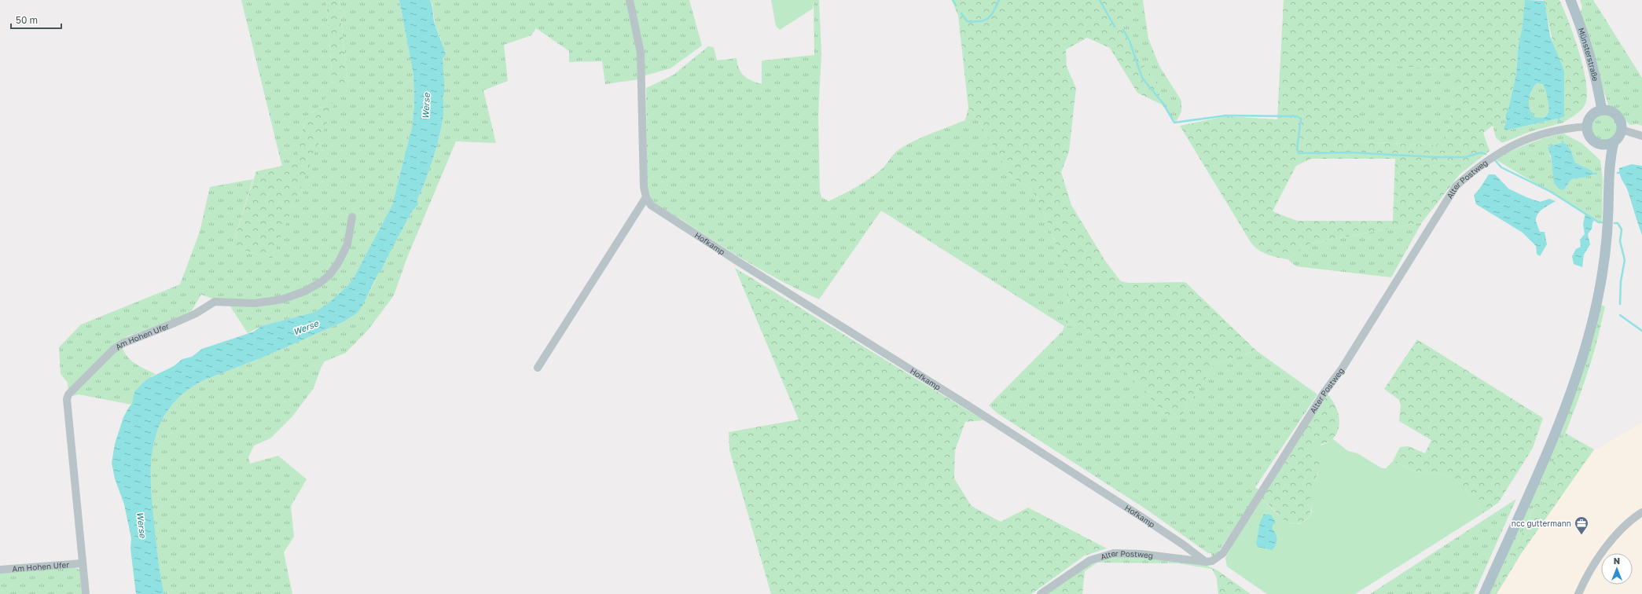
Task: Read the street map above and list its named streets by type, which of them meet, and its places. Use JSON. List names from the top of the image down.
{
  "streets": {
    "main road": ["Münsterstraße"],
    "street": ["Alter Postweg", "Hofkamp", "Am Hohen Ufer"]
  },
  "crossings": [
    ["Münsterstraße", "Alter Postweg"],
    ["Alter Postweg", "Hofkamp"]
  ],
  "water": ["Werse"],
  "places": {
    "office": ["ncc guttermann"]
  },
  "scale_bar": "50 m",
  "north": "top"
}
